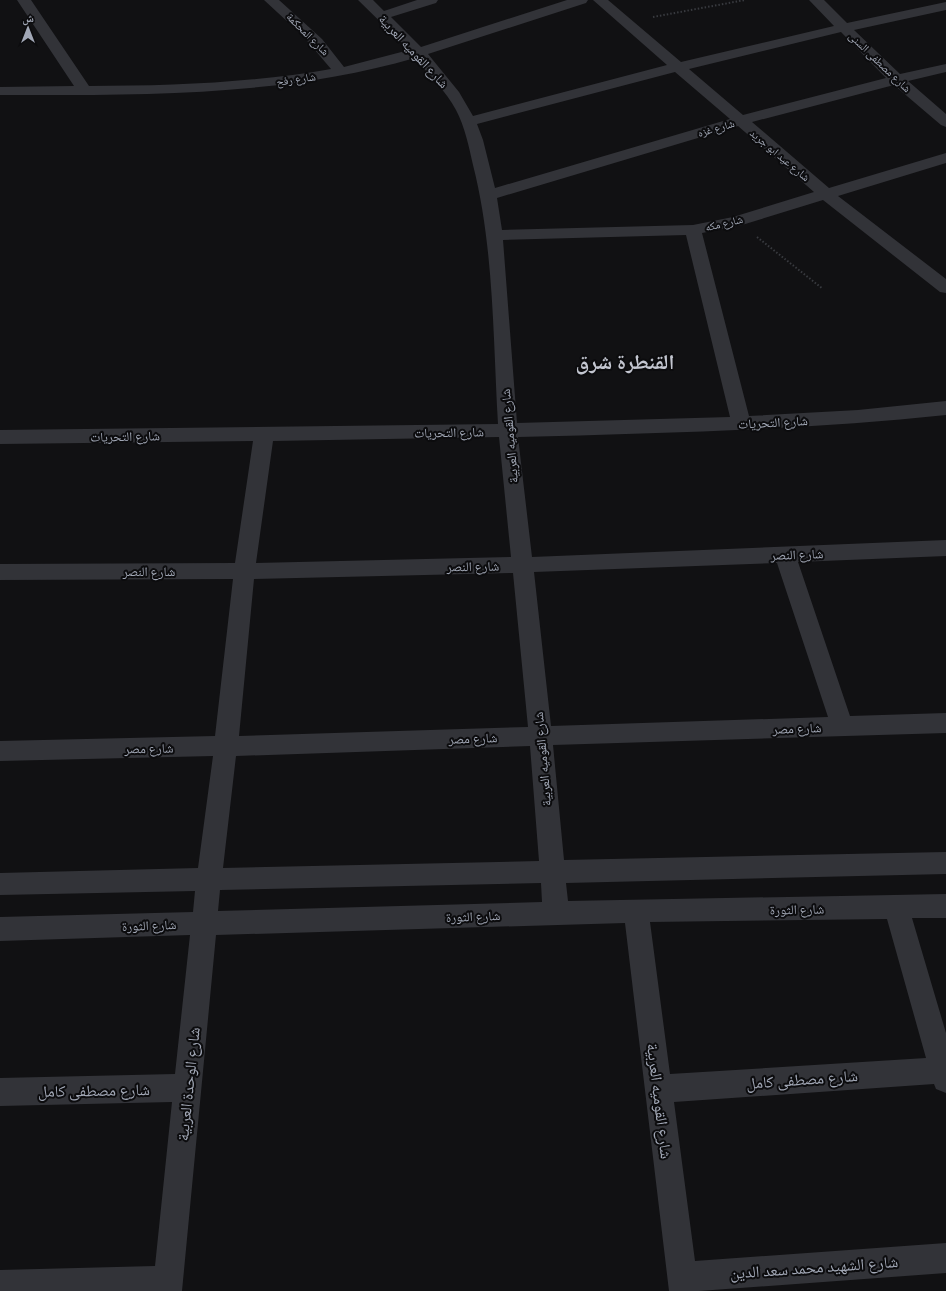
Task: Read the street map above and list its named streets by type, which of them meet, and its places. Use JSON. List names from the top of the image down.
{
  "streets": {
    "street": [
      "شارع المحكمة",
      "شارع القوميه العربية",
      "شارع مصطفى السنى",
      "شارع رفح",
      "شارع غزه",
      "شارع عيد ابو جريد",
      "شارع مكه",
      "شارع التحريات",
      "شارع النصر",
      "شارع مصر",
      "شارع الثورة",
      "شارع مصطفى كامل",
      "شارع الوحدة العربية",
      "شارع الشهيد محمد سعد الدين"
    ]
  },
  "crossings": [
    ["شارع المحكمة", "شارع رفح"],
    ["شارع القوميه العربية", "شارع رفح"],
    ["شارع القوميه العربية", "شارع غزه"],
    ["شارع القوميه العربية", "شارع مكه"],
    ["شارع القوميه العربية", "شارع التحريات"],
    ["شارع القوميه العربية", "شارع النصر"],
    ["شارع القوميه العربية", "شارع مصر"],
    ["شارع القوميه العربية", "شارع الثورة"],
    ["شارع القوميه العربية", "شارع مصطفى كامل"],
    ["شارع القوميه العربية", "شارع الشهيد محمد سعد الدين"],
    ["شارع مصطفى السنى", "شارع غزه"],
    ["شارع غزه", "شارع عيد ابو جريد"],
    ["شارع عيد ابو جريد", "شارع مكه"],
    ["شارع التحريات", "شارع الوحدة العربية"],
    ["شارع النصر", "شارع الوحدة العربية"],
    ["شارع مصر", "شارع الوحدة العربية"],
    ["شارع الثورة", "شارع الوحدة العربية"],
    ["شارع مصطفى كامل", "شارع الوحدة العربية"]
  ],
  "districts": ["القنطرة شرق"],
  "north": "top"
}
